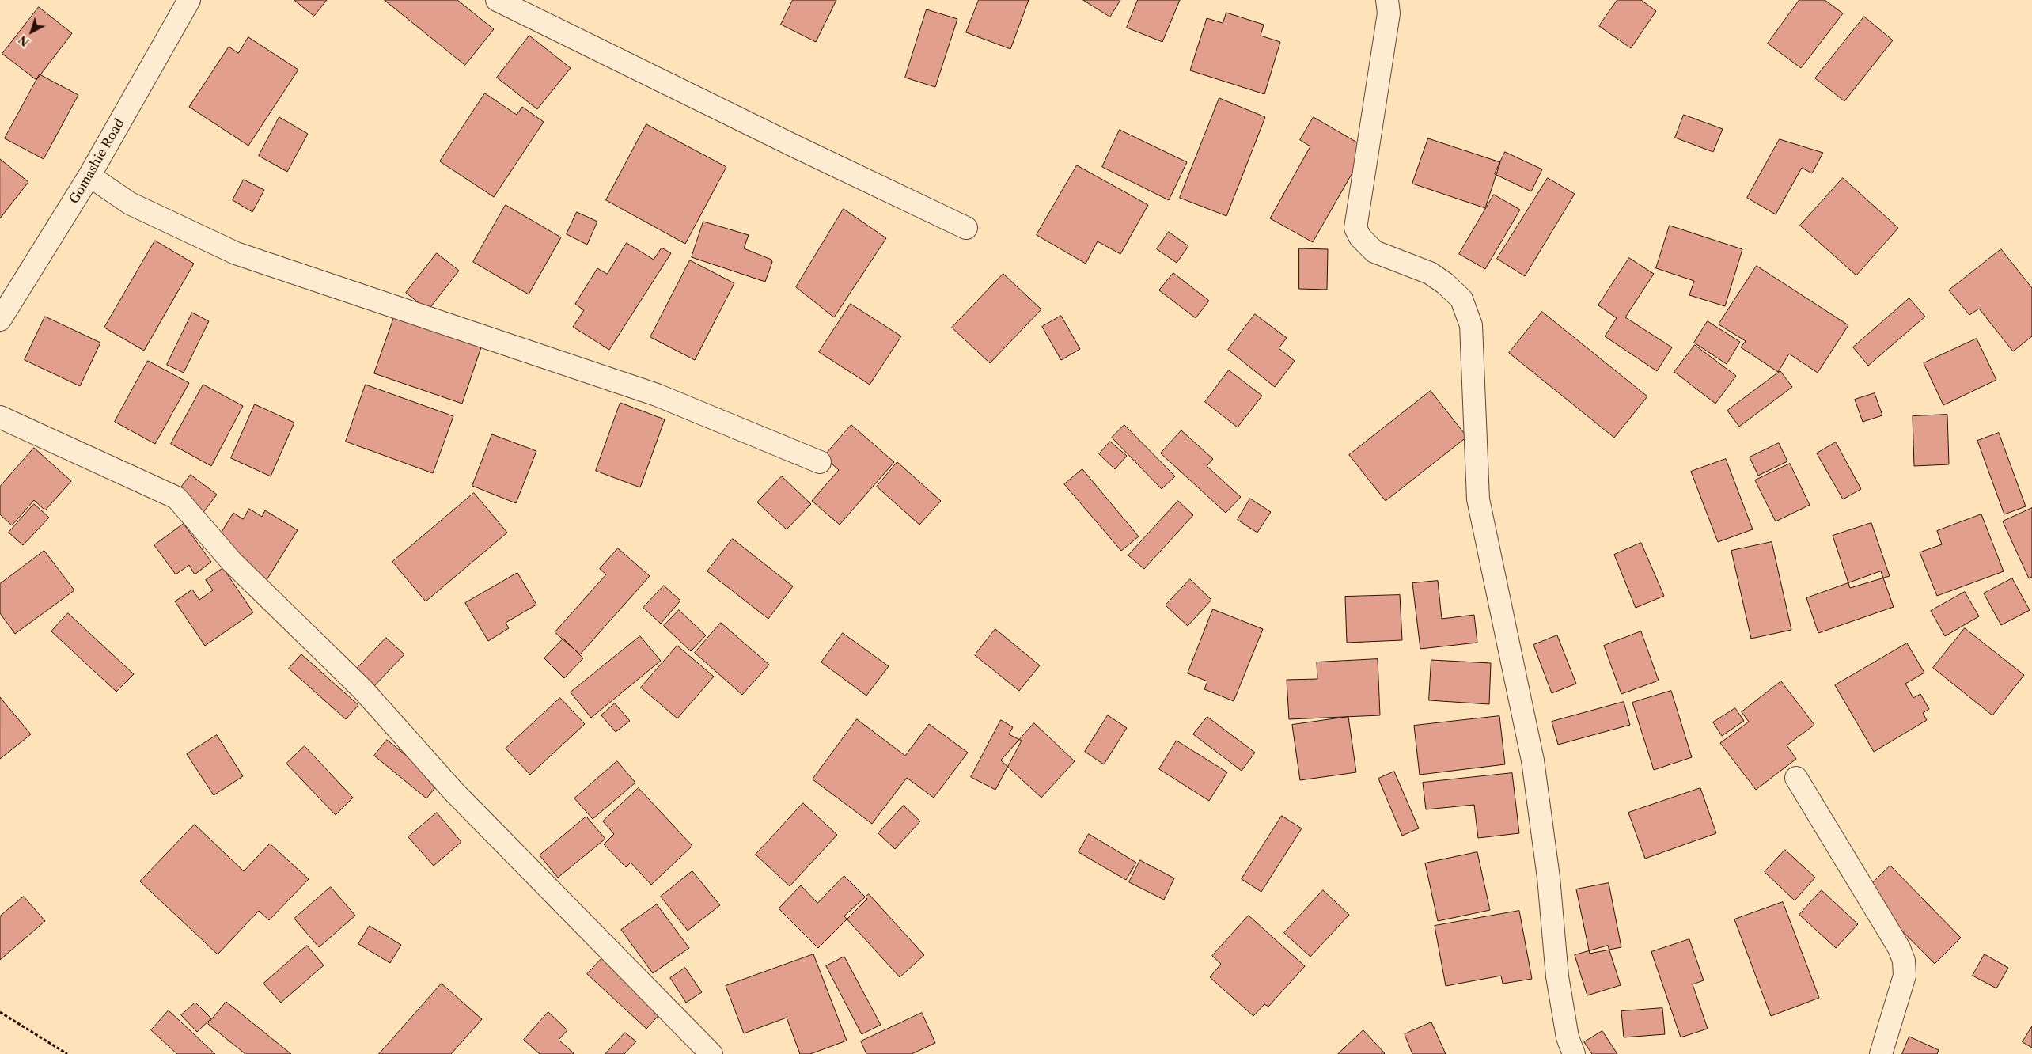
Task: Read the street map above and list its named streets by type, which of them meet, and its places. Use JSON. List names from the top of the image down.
{
  "streets": {
    "street": ["Gomashie Road"]
  },
  "north": "bottom left"
}
